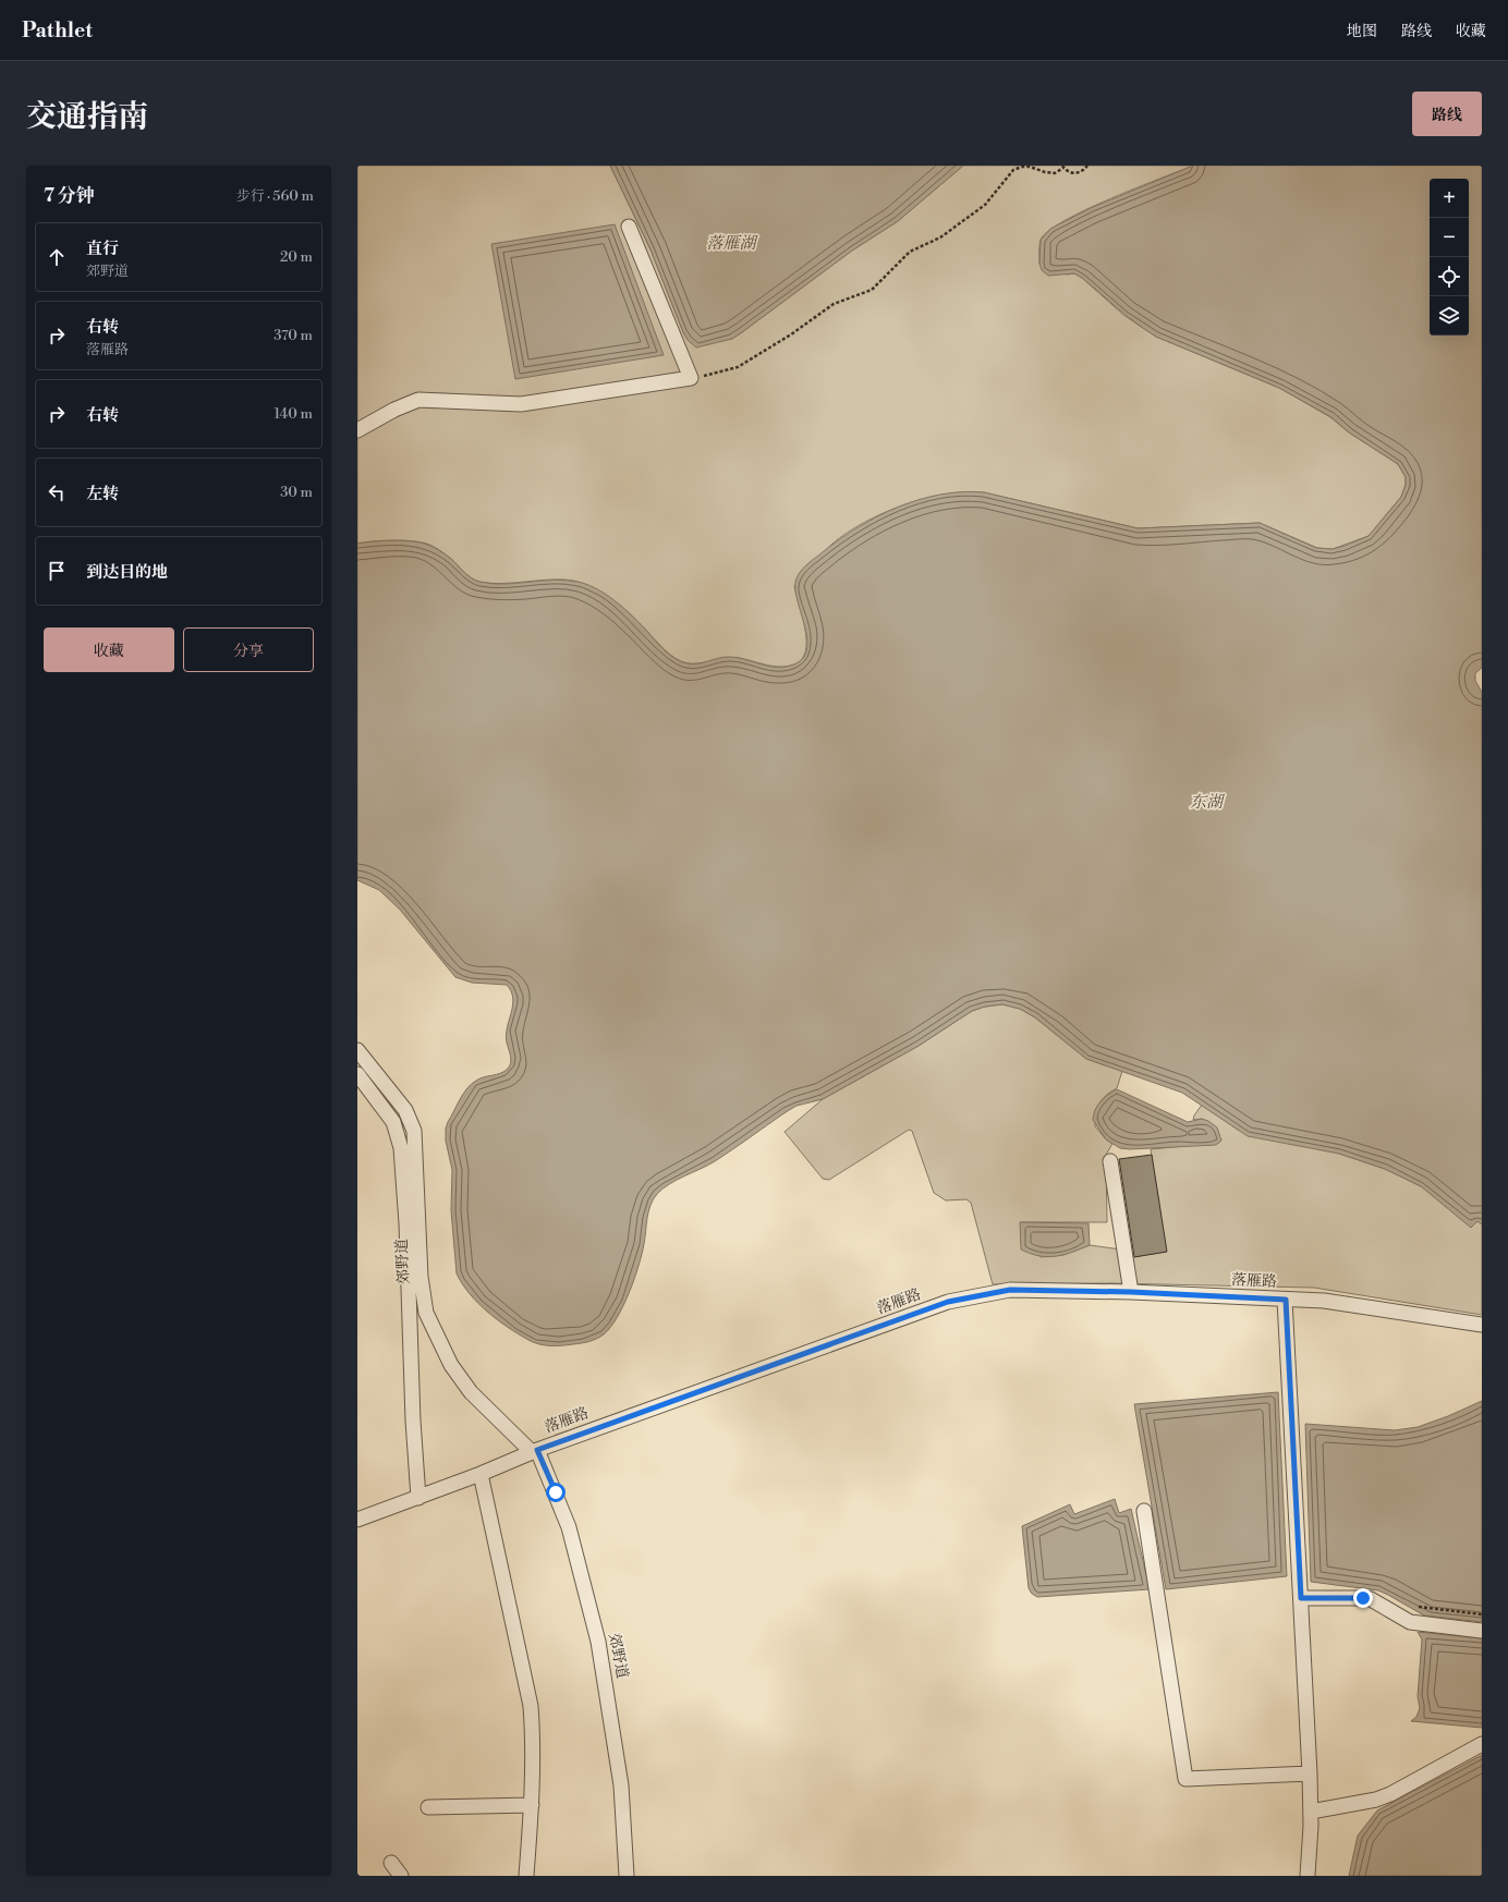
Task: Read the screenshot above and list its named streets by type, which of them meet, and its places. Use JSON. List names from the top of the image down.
{
  "streets": {
    "street": ["郊野道", "落雁路"]
  },
  "crossings": [
    ["郊野道", "落雁路"]
  ],
  "water": ["落雁湖", "东湖"],
  "page": {
    "header": "Pathlet",
    "nav": ["地图", "路线", "收藏"],
    "title": "交通指南",
    "buttons": [
      "路线",
      ["收藏", "分享"]
    ],
    "heading": ["7 分钟", "步行 · 560 m"],
    "map_buttons": ["+", "−"],
    "list": [
      ["直行", "郊野道", "20 m"],
      ["右转", "落雁路", "370 m"],
      ["右转", "140 m"],
      ["左转", "30 m"],
      "到达目的地"
    ]
  }
}
